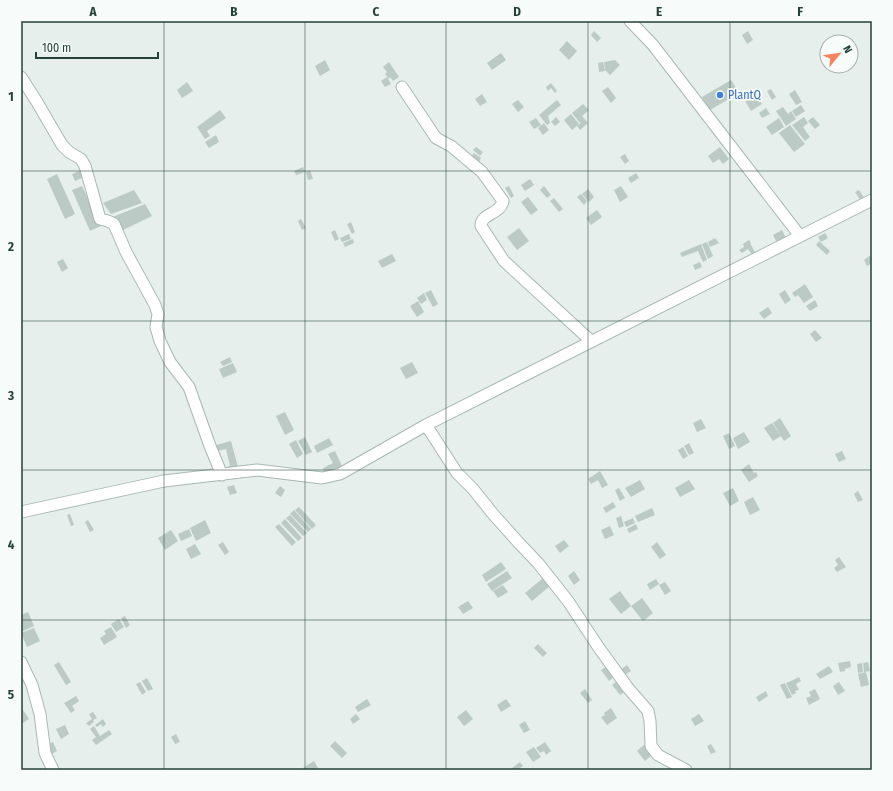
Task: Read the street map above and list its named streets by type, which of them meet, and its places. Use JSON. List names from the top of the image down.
{
  "places": ["PlantQ"],
  "scale_bar": "100 m",
  "north": "top right",
  "grid": {
    "columns": [
      "A",
      "B",
      "C",
      "D",
      "E",
      "F"
    ],
    "rows": [
      "1",
      "2",
      "3",
      "4",
      "5"
    ]
  }
}
